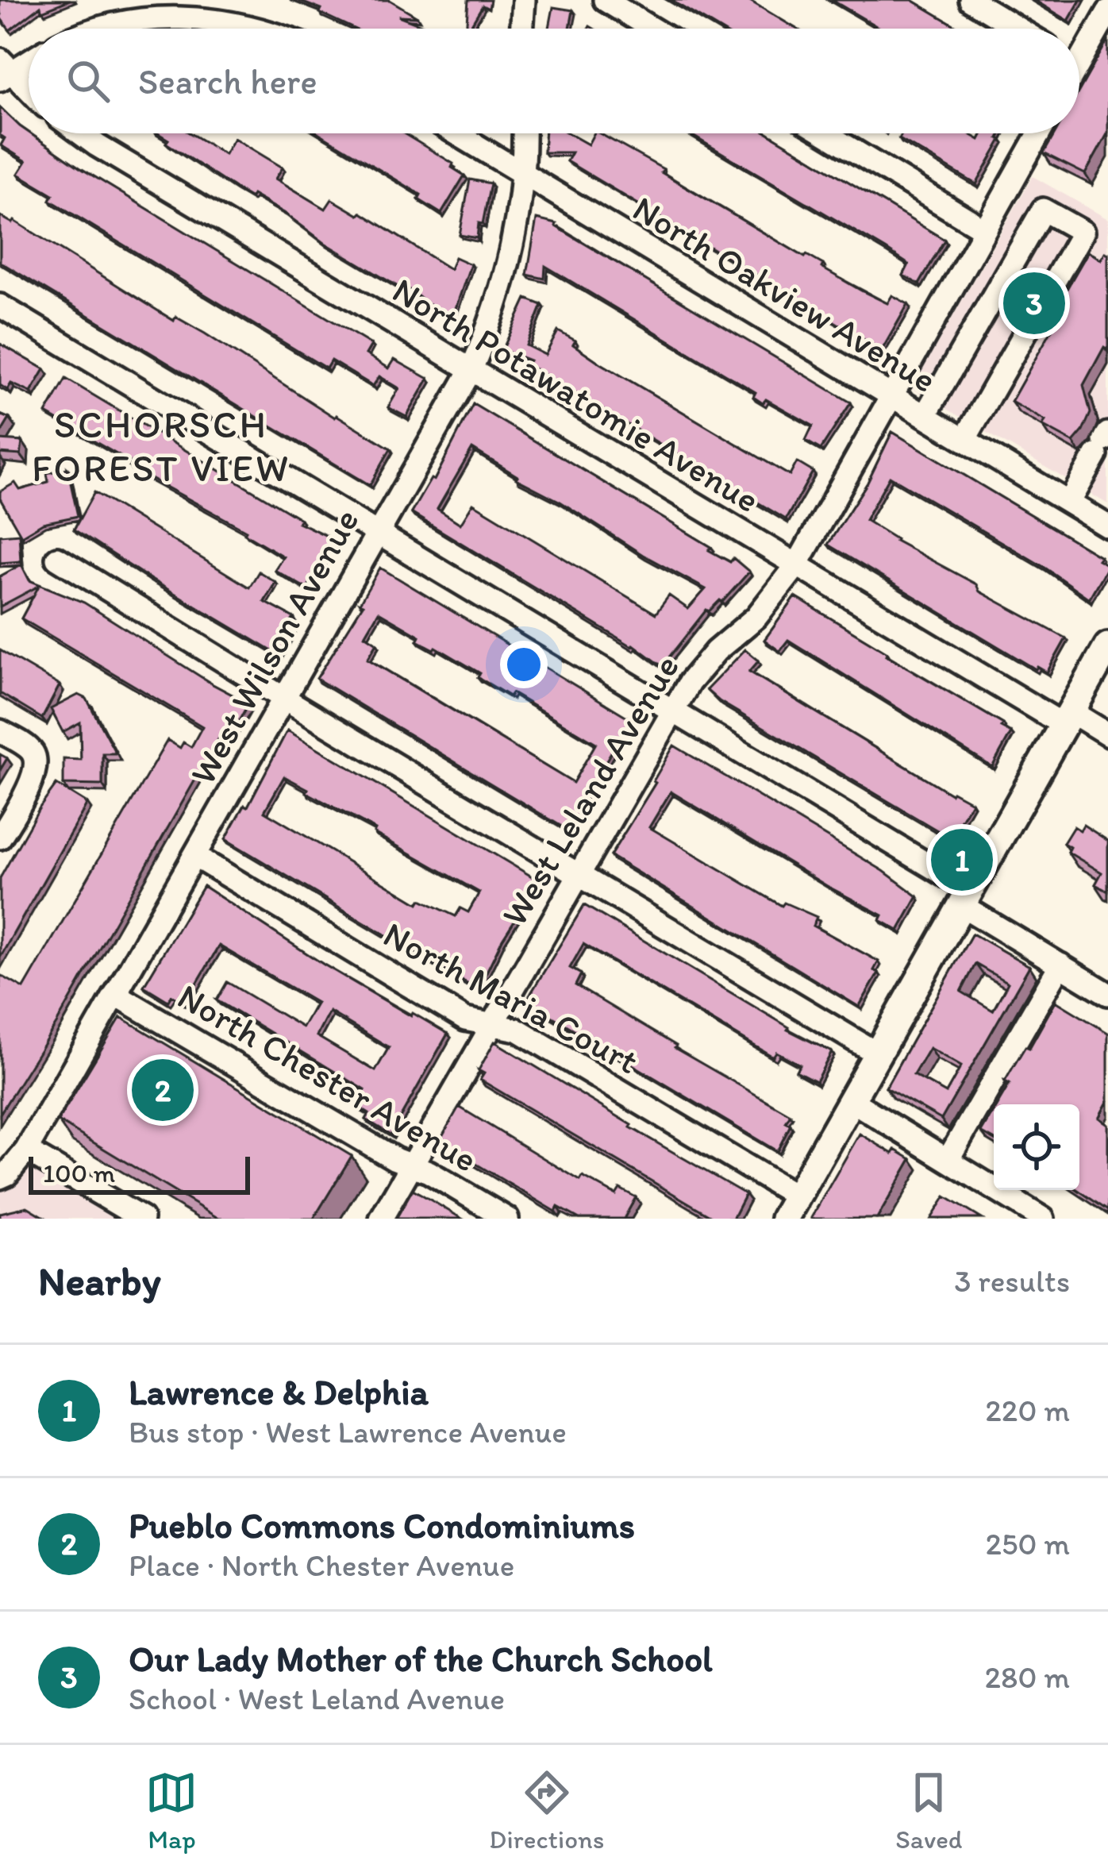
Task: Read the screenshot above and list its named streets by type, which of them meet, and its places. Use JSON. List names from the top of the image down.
{
  "streets": {
    "street": [
      "North Oakview Avenue",
      "North Potawatomie Avenue",
      "West Wilson Avenue",
      "West Leland Avenue",
      "North Maria Court",
      "North Chester Avenue"
    ]
  },
  "crossings": [
    ["North Oakview Avenue", "West Wilson Avenue"],
    ["North Oakview Avenue", "West Leland Avenue"],
    ["North Potawatomie Avenue", "West Wilson Avenue"],
    ["North Potawatomie Avenue", "West Leland Avenue"],
    ["West Wilson Avenue", "North Maria Court"],
    ["West Wilson Avenue", "North Chester Avenue"],
    ["West Leland Avenue", "North Maria Court"],
    ["West Leland Avenue", "North Chester Avenue"]
  ],
  "districts": ["SCHORSCH FOREST VIEW"],
  "scale_bar": "100 m",
  "page": {
    "search": "Search here",
    "pins": ["3", "1", "2"],
    "scale": "100 m",
    "heading": ["Nearby", "3 results"],
    "list": [
      {
        "mark": "1",
        "name": "Lawrence & Delphia",
        "note": "Bus stop · West Lawrence Avenue",
        "value": "220 m"
      },
      {
        "mark": "2",
        "name": "Pueblo Commons Condominiums",
        "note": "Place · North Chester Avenue",
        "value": "250 m"
      },
      {
        "mark": "3",
        "name": "Our Lady Mother of the Church School",
        "note": "School · West Leland Avenue",
        "value": "280 m"
      }
    ],
    "nav": ["Map", "Directions", "Saved"]
  }
}
